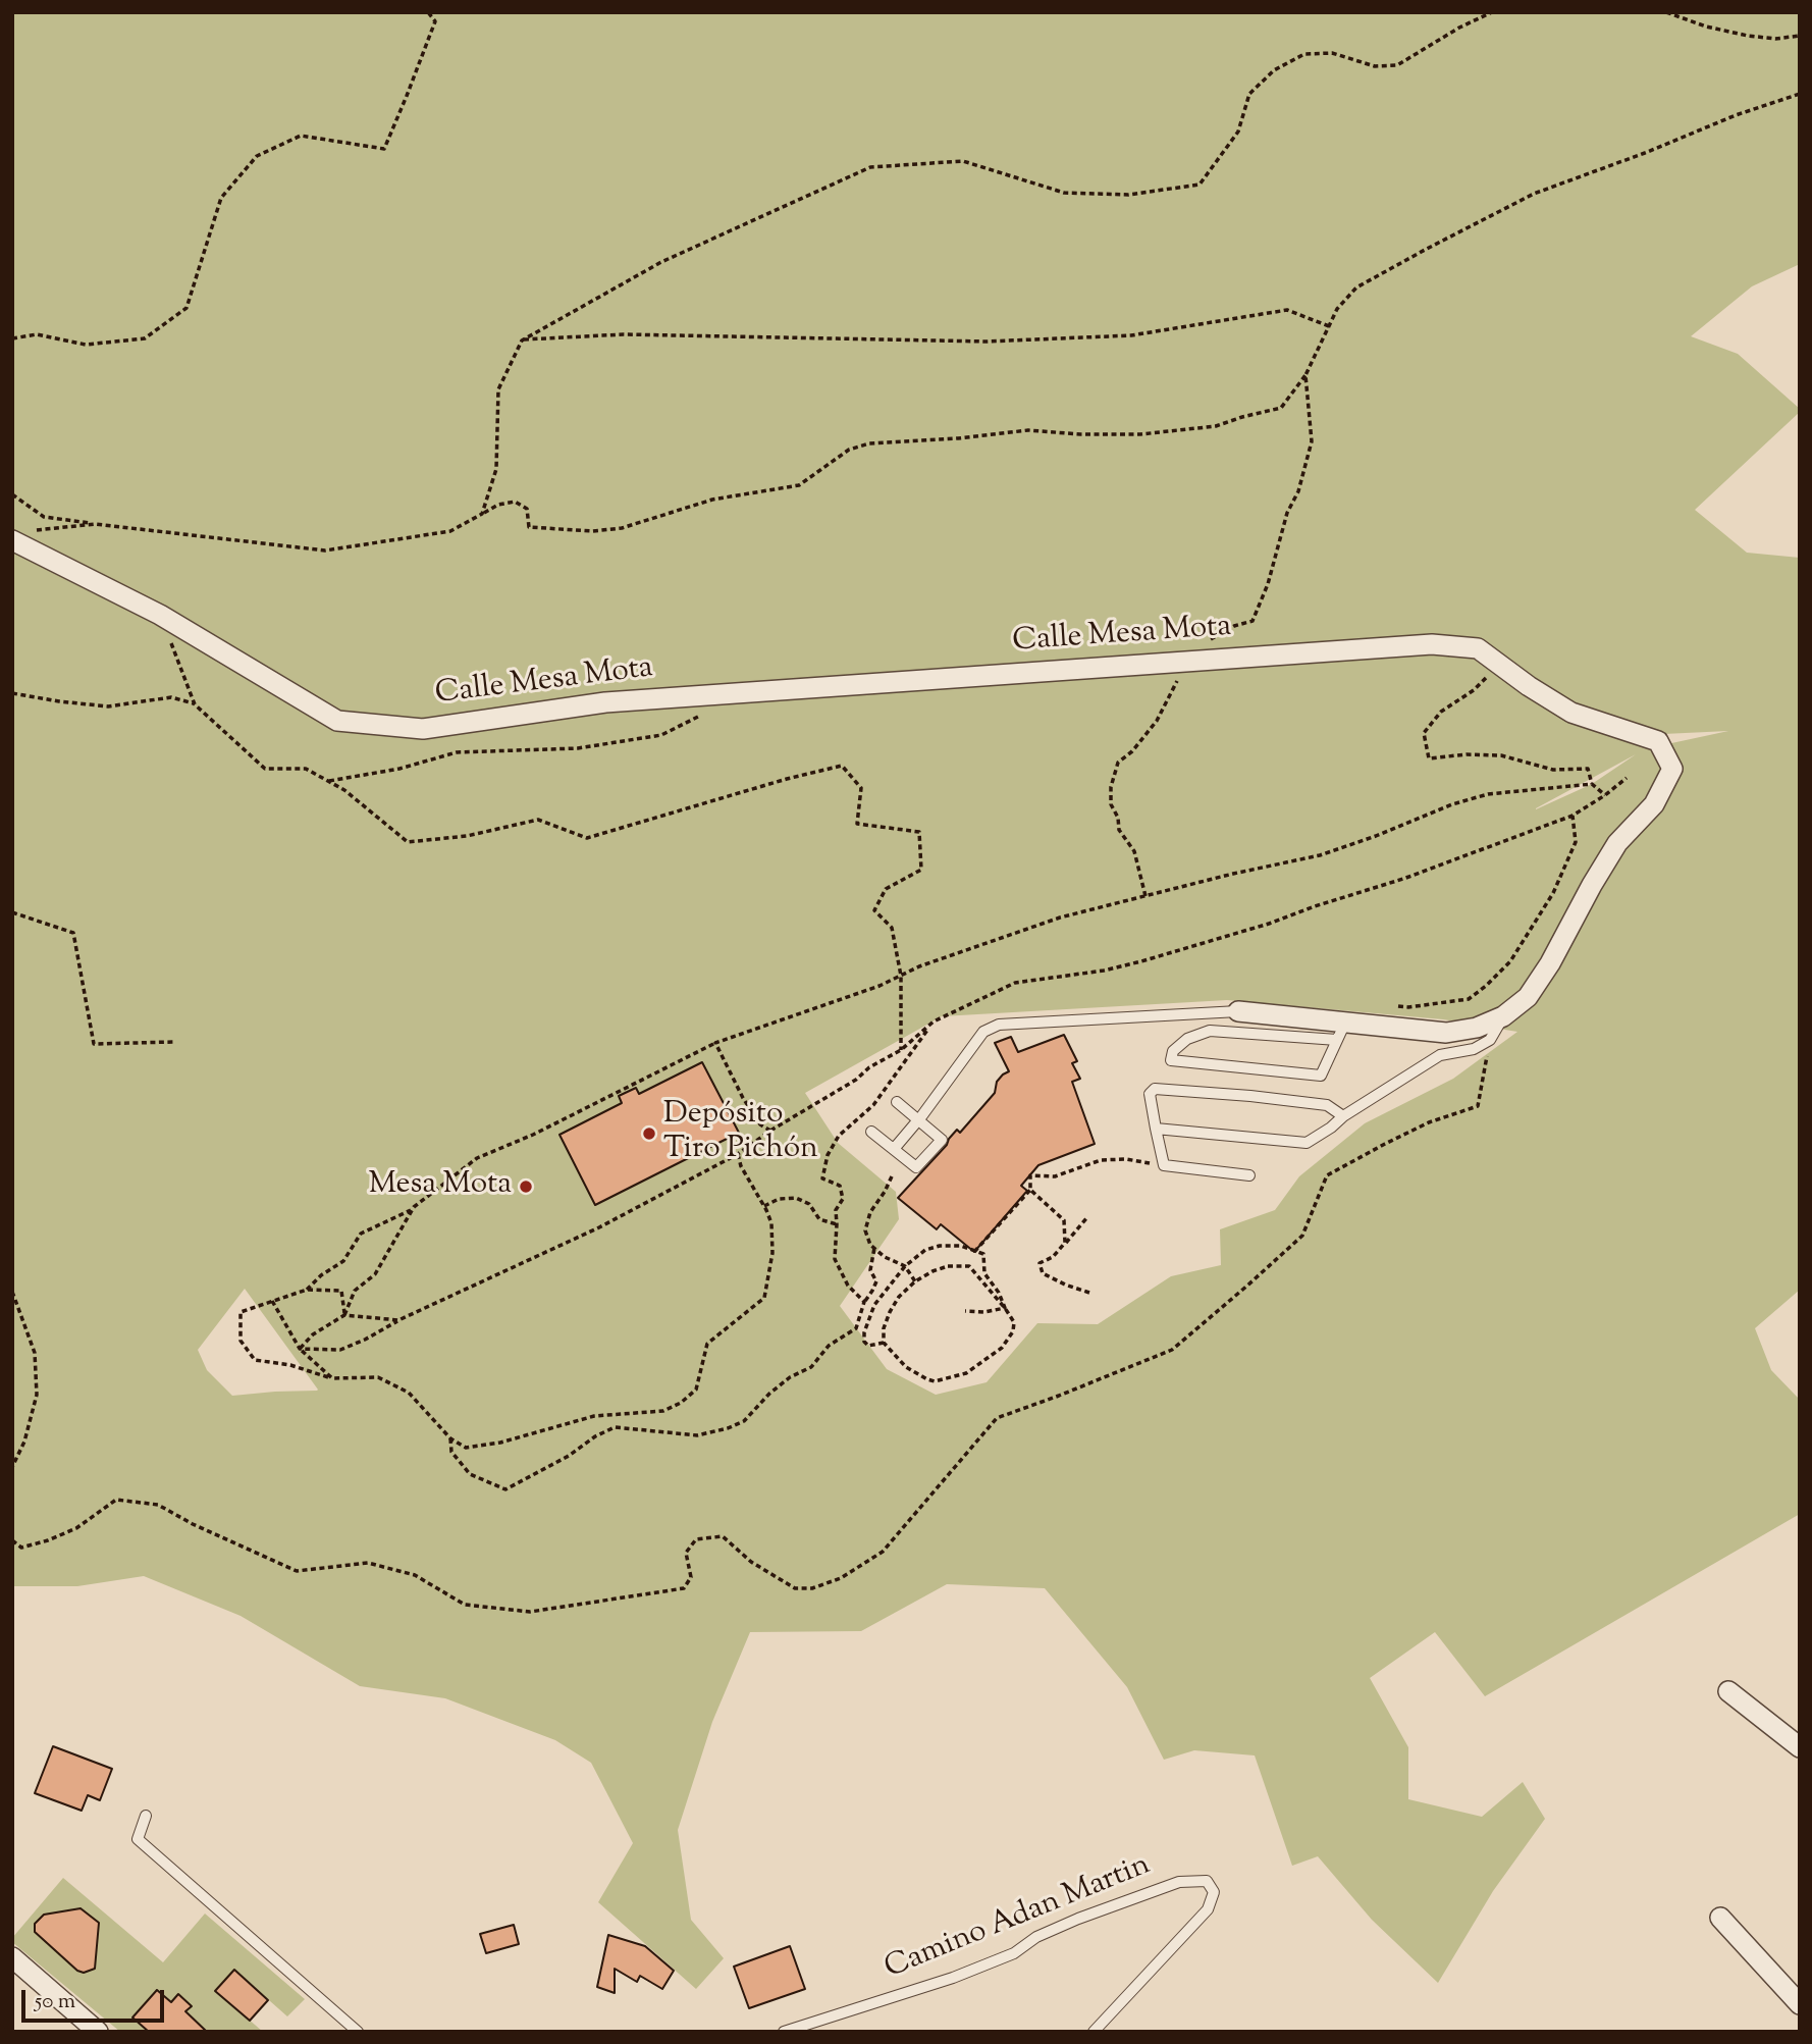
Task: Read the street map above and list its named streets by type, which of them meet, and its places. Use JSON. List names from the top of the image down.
{
  "streets": {
    "street": ["Calle Mesa Mota"],
    "lane": ["Camino Adan Martin"]
  },
  "places": ["Depósito Tiro Pichón", "Mesa Mota"],
  "scale_bar": "50 m"
}
